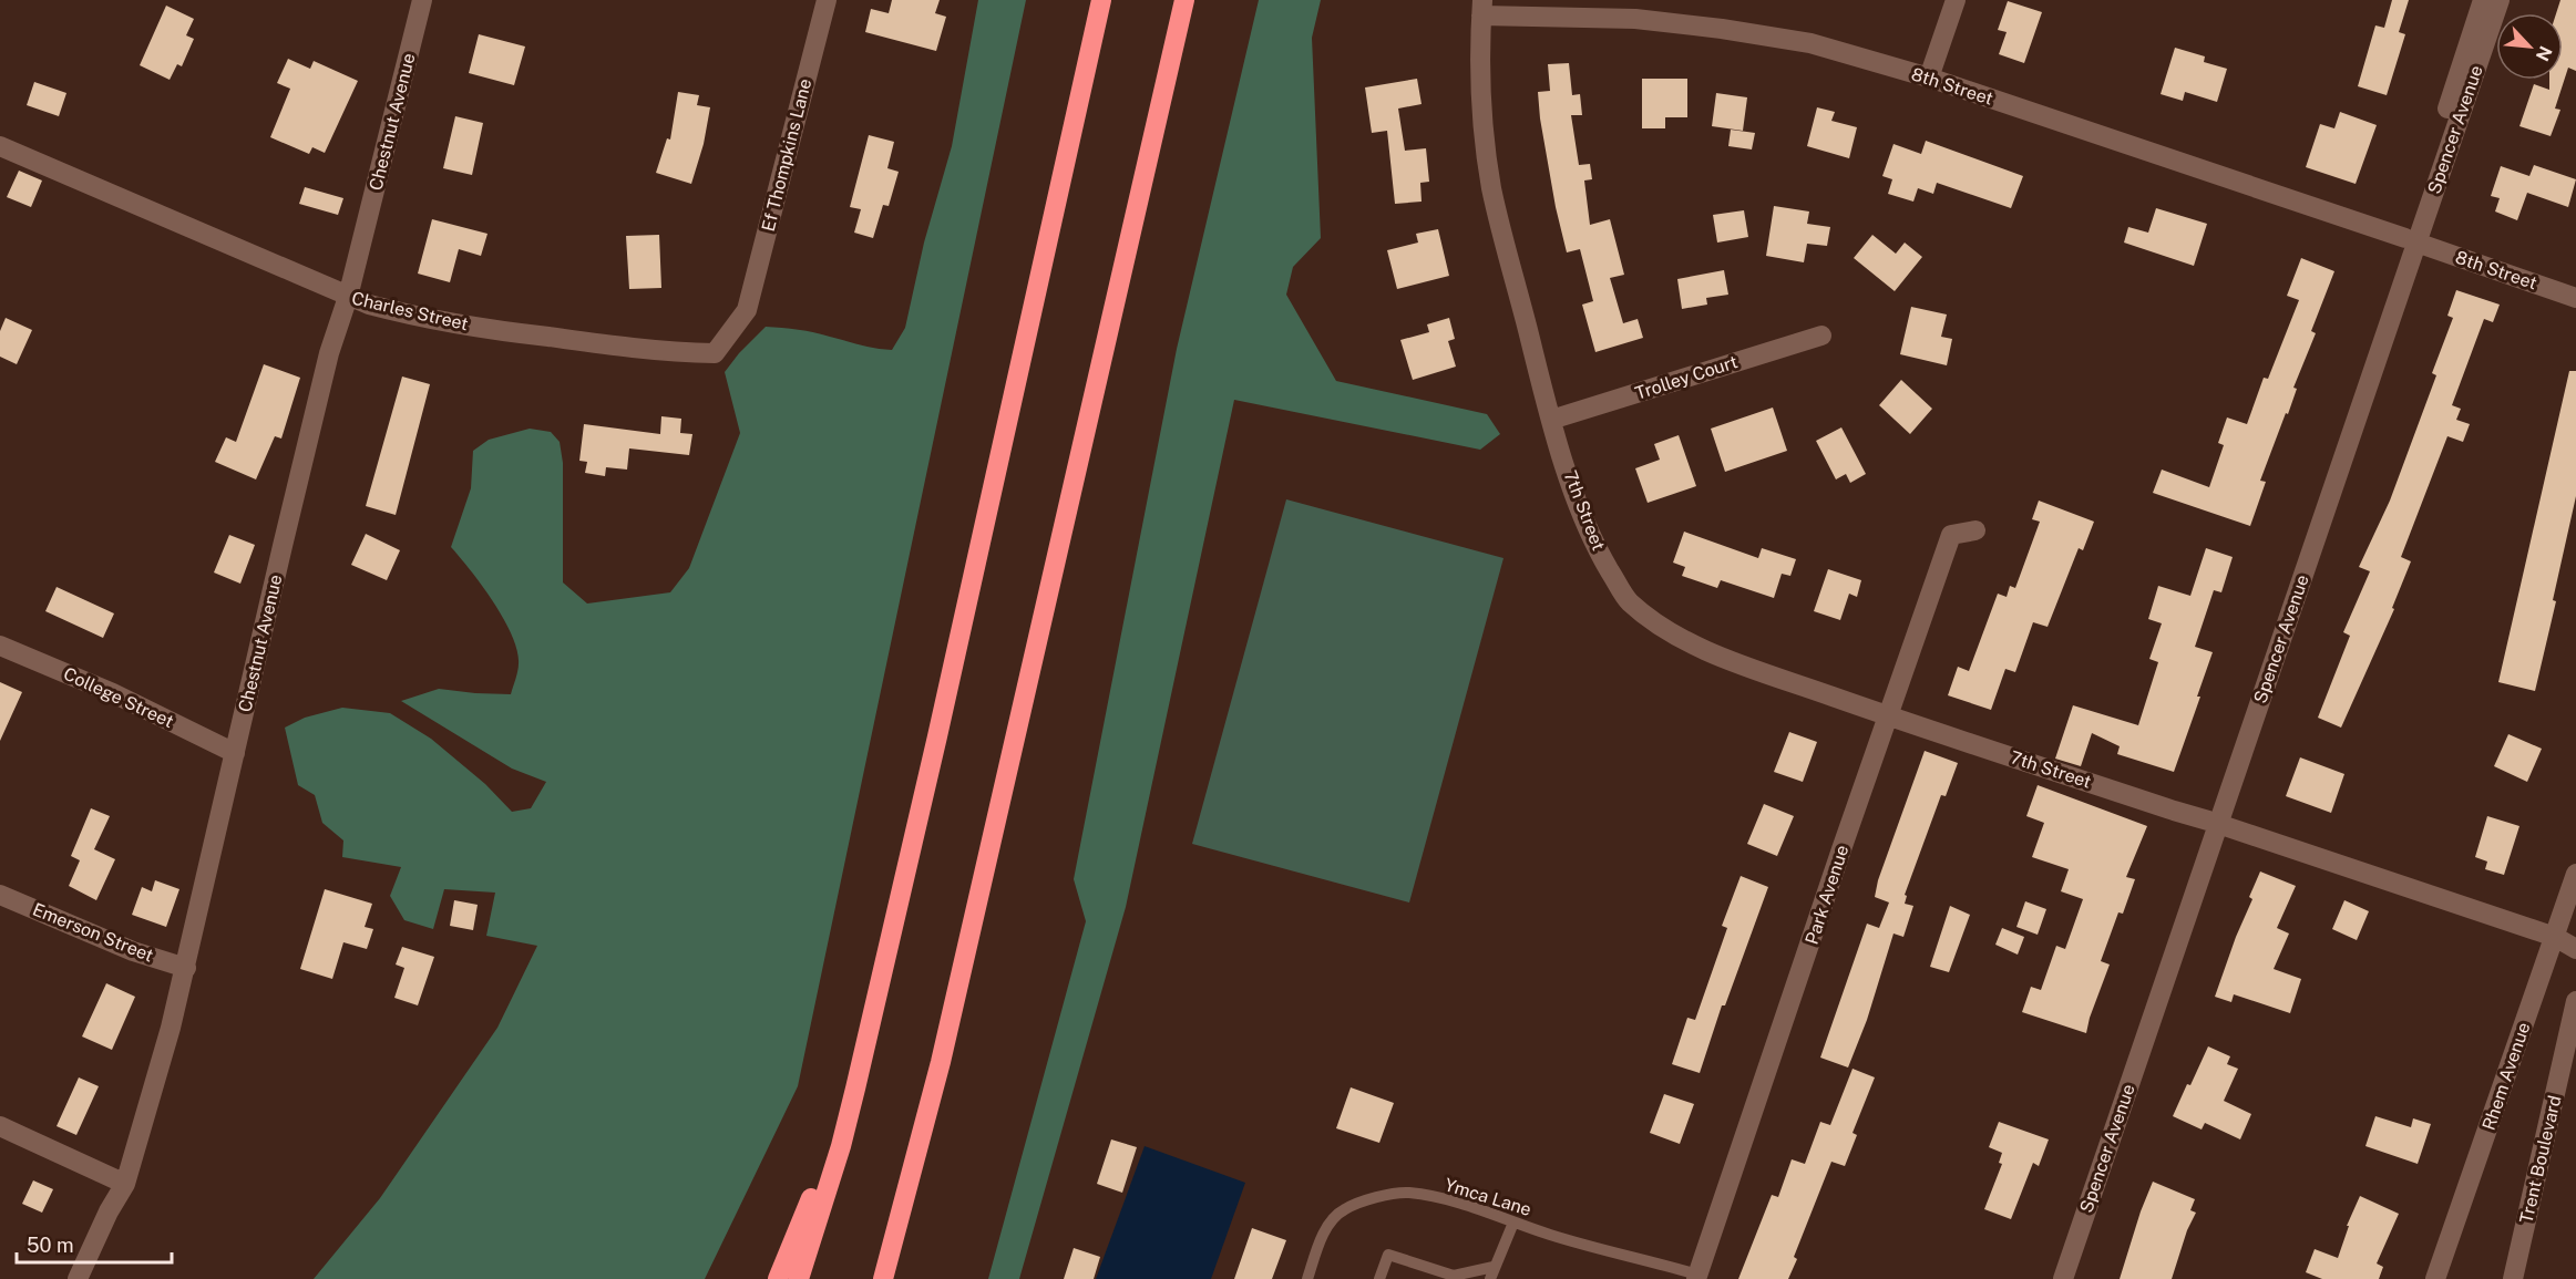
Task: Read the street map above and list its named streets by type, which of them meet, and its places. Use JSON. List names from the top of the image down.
{
  "streets": {
    "street": [
      "8th Street",
      "Chestnut Avenue",
      "Spencer Avenue",
      "Ef Thompkins Lane",
      "Charles Street",
      "Trolley Court",
      "7th Street",
      "College Street",
      "Park Avenue",
      "Emerson Street",
      "Rhem Avenue",
      "Trent Boulevard"
    ],
    "lane": ["Ymca Lane"]
  },
  "crossings": [
    ["8th Street", "Spencer Avenue"],
    ["8th Street", "7th Street"],
    ["Chestnut Avenue", "Charles Street"],
    ["Chestnut Avenue", "College Street"],
    ["Chestnut Avenue", "Emerson Street"],
    ["Spencer Avenue", "7th Street"],
    ["Ef Thompkins Lane", "Charles Street"],
    ["Trolley Court", "7th Street"],
    ["7th Street", "Park Avenue"],
    ["7th Street", "Rhem Avenue"],
    ["Park Avenue", "Ymca Lane"]
  ],
  "scale_bar": "50 m",
  "north": "bottom right"
}
